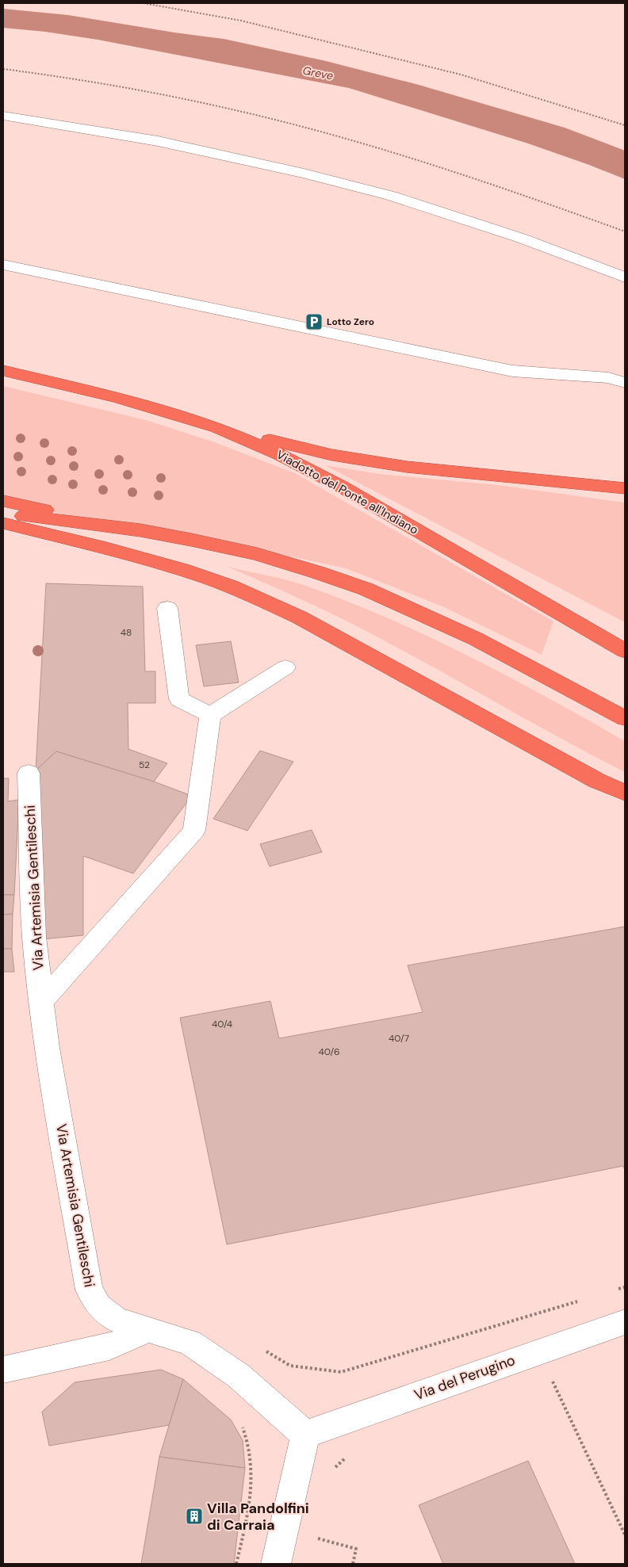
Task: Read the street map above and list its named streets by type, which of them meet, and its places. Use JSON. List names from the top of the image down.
{
  "streets": {
    "highway": ["Viadotto del Ponte all'Indiano"],
    "street": ["Via Artemisia Gentileschi", "Via del Perugino"]
  },
  "crossings": [
    ["Via Artemisia Gentileschi", "Via del Perugino"]
  ],
  "water": ["Greve"],
  "places": {
    "parking": ["Lotto Zero"],
    "building": ["Villa Pandolfini di Carraia"]
  },
  "house_numbers": [
    "48",
    "52",
    "40/4",
    "40/7",
    "40/6"
  ]
}
